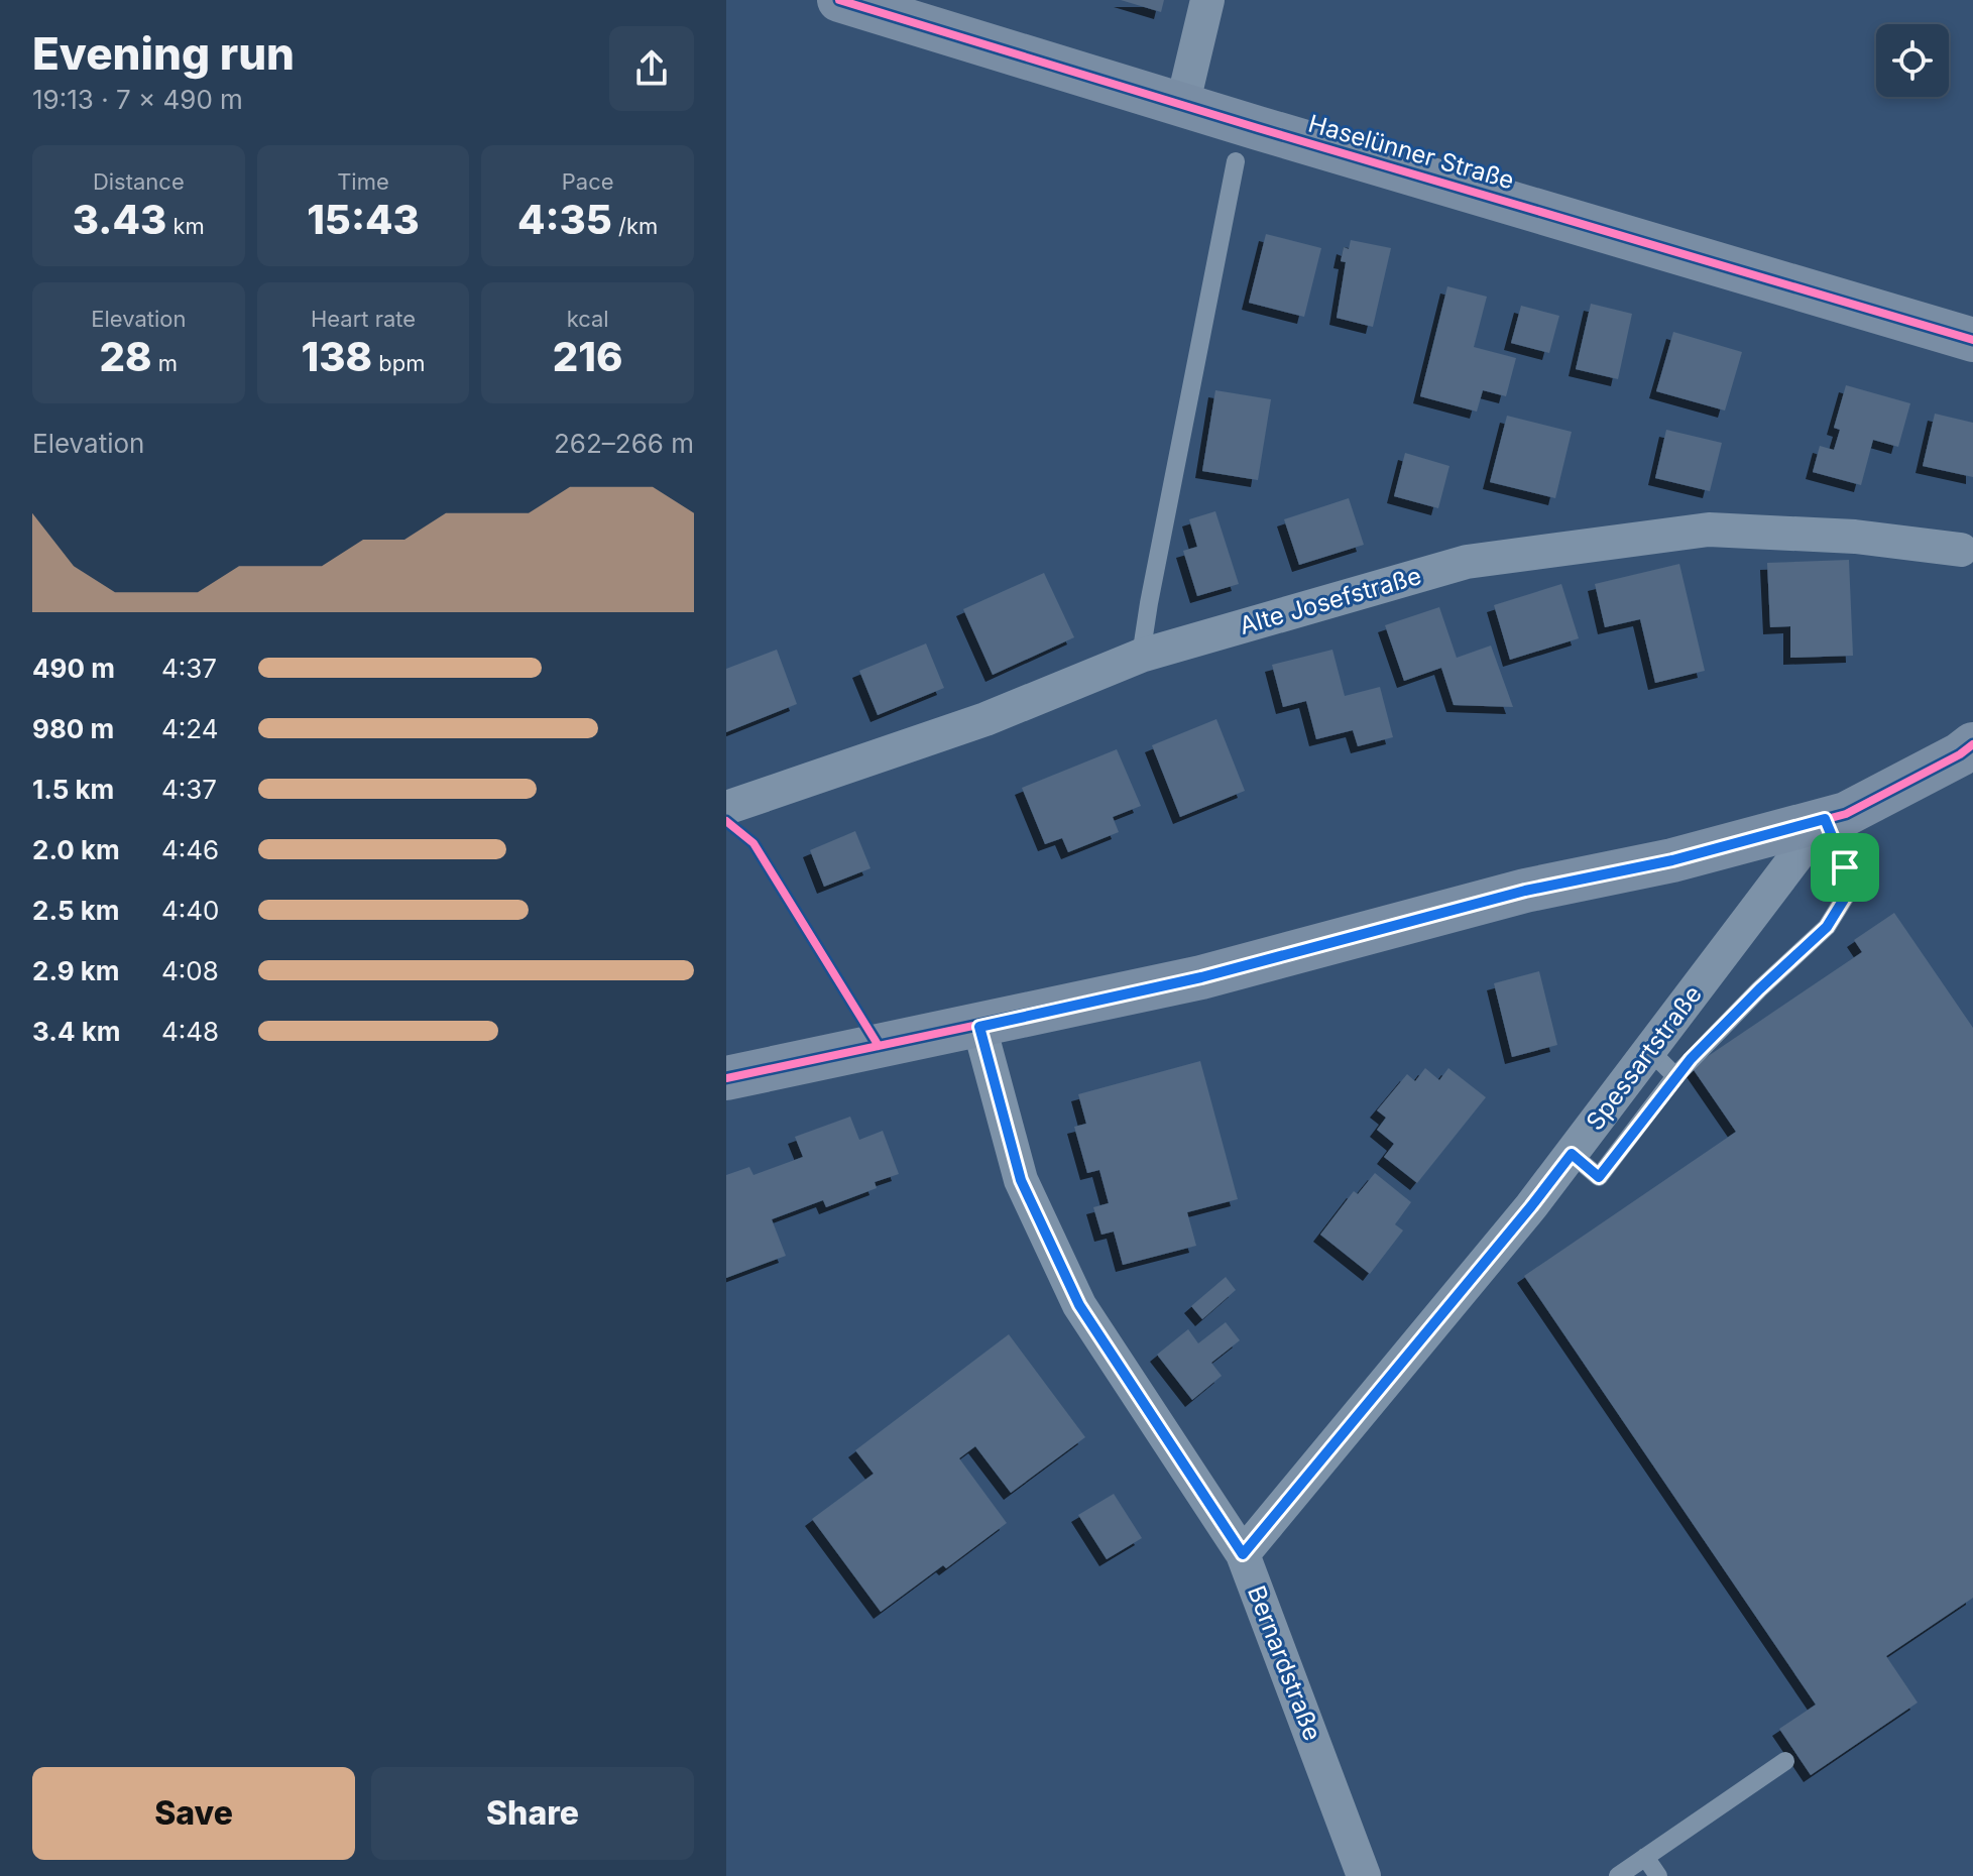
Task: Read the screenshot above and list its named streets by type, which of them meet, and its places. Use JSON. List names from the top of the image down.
{
  "streets": {
    "street": [
      "Haselünner Straße",
      "Alte Josefstraße",
      "Spessartstraße",
      "Bernardstraße"
    ]
  },
  "crossings": [
    ["Spessartstraße", "Bernardstraße"]
  ],
  "page": {
    "heading": ["Evening run", "19:13 · 7 × 490 m"],
    "stats": [
      ["Distance", "3.43 km"],
      ["Time", "15:43"],
      ["Pace", "4:35 /km"],
      ["Elevation", "28 m"],
      ["Heart rate", "138 bpm"],
      ["kcal", "216"]
    ],
    "chart": ["Elevation", "262–266 m"],
    "list": [
      {
        "name": "490 m",
        "note": "4:37"
      },
      {
        "name": "980 m",
        "note": "4:24"
      },
      {
        "name": "1.5 km",
        "note": "4:37"
      },
      {
        "name": "2.0 km",
        "note": "4:46"
      },
      {
        "name": "2.5 km",
        "note": "4:40"
      },
      {
        "name": "2.9 km",
        "note": "4:08"
      },
      {
        "name": "3.4 km",
        "note": "4:48"
      }
    ],
    "buttons": ["Save", "Share"]
  }
}
